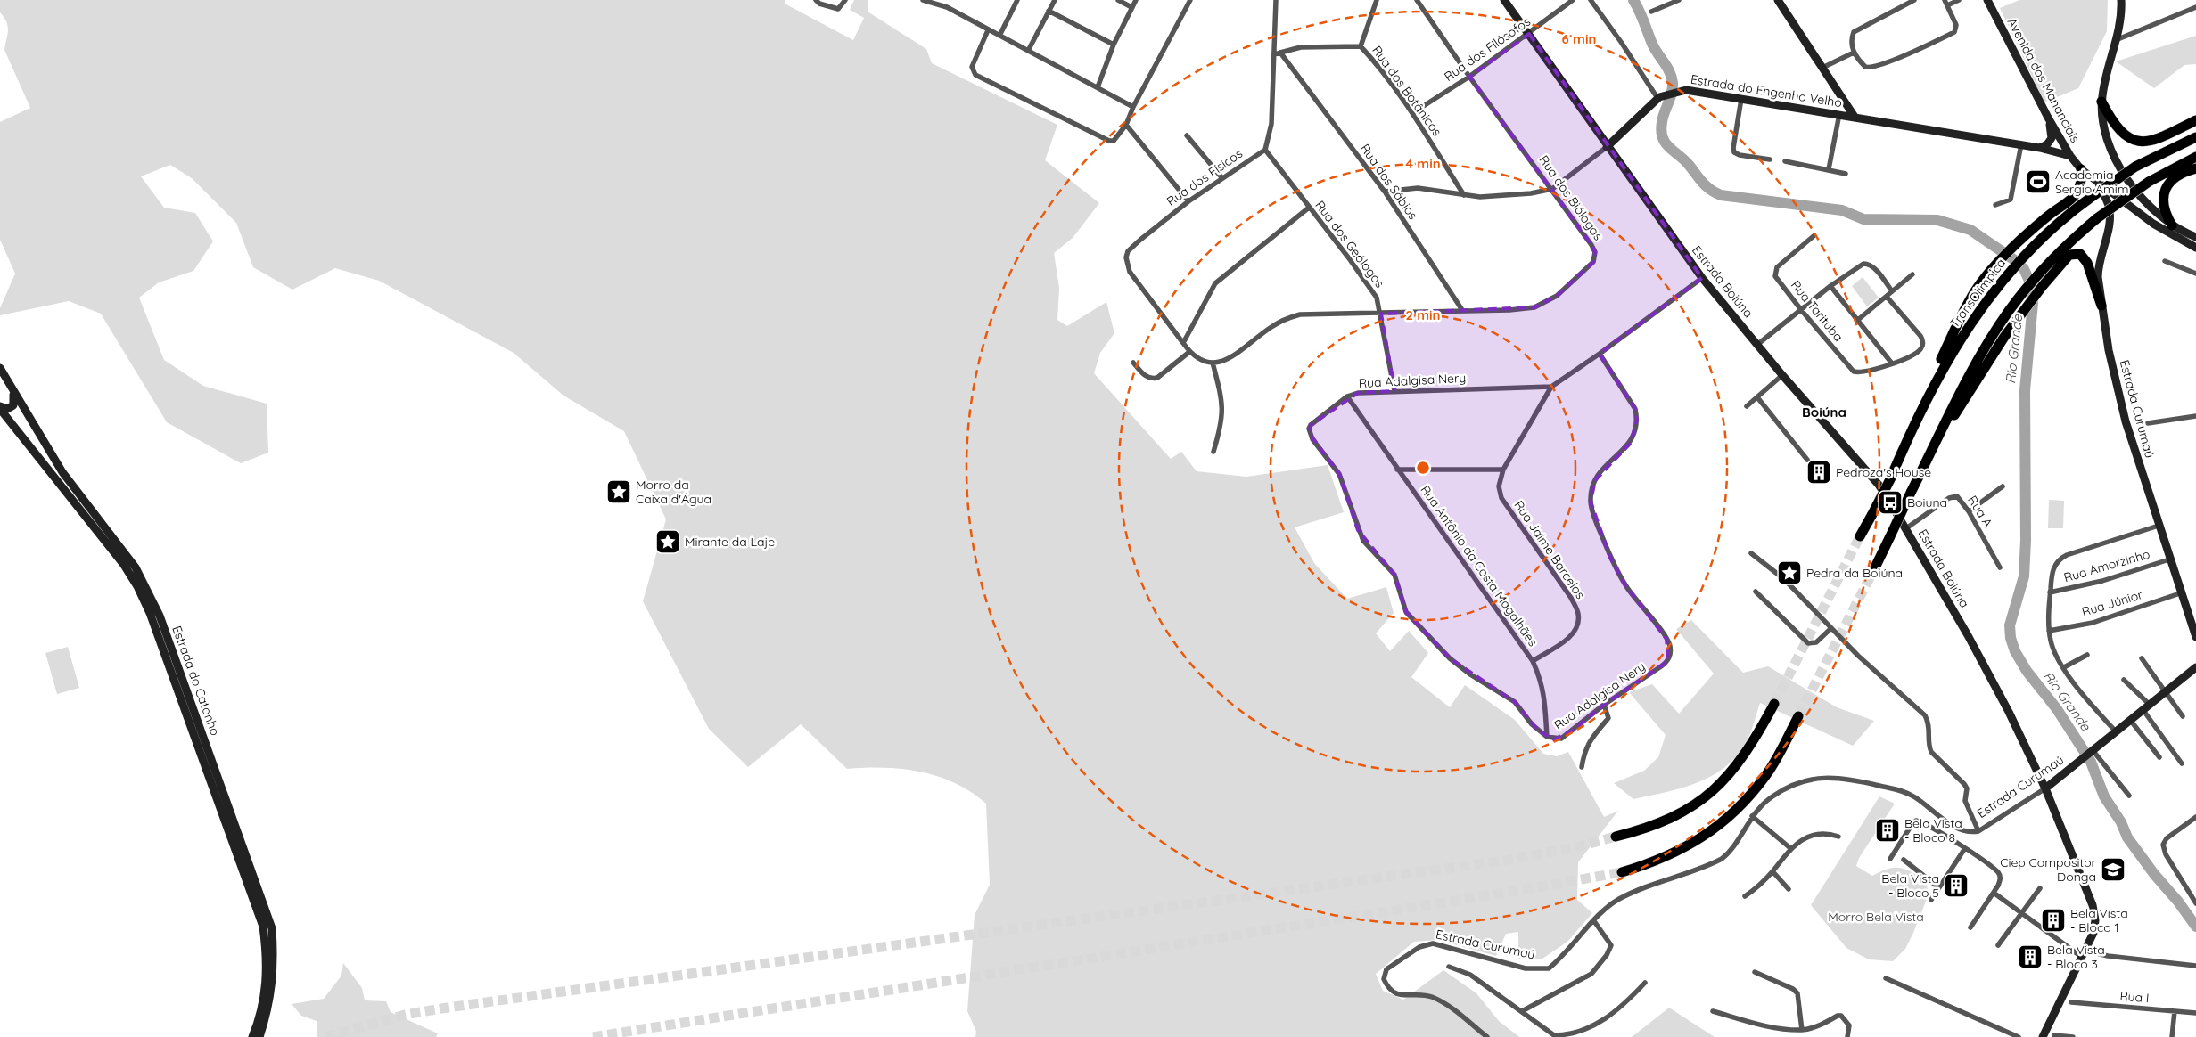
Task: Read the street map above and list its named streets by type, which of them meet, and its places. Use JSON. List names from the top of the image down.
{
  "streets": {
    "highway": ["TransOlímpica"],
    "street": [
      "Rua dos Filósofos",
      "Avenida dos Mananciais",
      "Rua dos Botânicos",
      "Estrada do Engenho Velho",
      "Rua dos Físicos",
      "Rua dos Sábios",
      "Rua dos Biólogos",
      "Rua dos Geólogos",
      "Estrada Boiúna",
      "Rua Tarituba",
      "Rua Adalgisa Nery",
      "Estrada Curumaú",
      "Rua A",
      "Rua Jaime Barcelos",
      "Rua Antônio da Costa Magalhães",
      "Rua Amorzinho",
      "Rua Júnior",
      "Estrada do Catonho",
      "Rua I"
    ]
  },
  "crossings": [
    ["Rua dos Filósofos", "Rua dos Botânicos"],
    ["Rua dos Filósofos", "Rua dos Biólogos"],
    ["Avenida dos Mananciais", "Estrada do Engenho Velho"],
    ["Avenida dos Mananciais", "Estrada Curumaú"],
    ["Rua dos Botânicos", "Rua dos Sábios"],
    ["Rua dos Físicos", "Rua dos Geólogos"],
    ["Rua dos Sábios", "Rua dos Biólogos"],
    ["Rua dos Biólogos", "Rua dos Geólogos"],
    ["Rua dos Geólogos", "Rua Adalgisa Nery"],
    ["Estrada Boiúna", "Estrada Curumaú"],
    ["Estrada Boiúna", "Rua A"],
    ["Estrada Boiúna", "Rua Jaime Barcelos"],
    ["Rua Adalgisa Nery", "Rua Jaime Barcelos"],
    ["Rua Adalgisa Nery", "Rua Antônio da Costa Magalhães"],
    ["Estrada Curumaú", "Rua Amorzinho"],
    ["Estrada Curumaú", "Rua Júnior"],
    ["Rua Jaime Barcelos", "Rua Antônio da Costa Magalhães"]
  ],
  "districts": ["Boiúna"],
  "water": ["Rio Grande"],
  "parks": ["Morro Bela Vista"],
  "places": {
    "sports": ["Academia Sergio Amim"],
    "building": [
      "Pedroza's House",
      "Bela Vista - Bloco 8",
      "Bela Vista - Bloco 5",
      "Bela Vista - Bloco 1",
      "Bela Vista - Bloco 3"
    ],
    "place": ["Morro da Caixa d'Água", "Mirante da Laje", "Pedra da Boiúna"],
    "bus stop": ["Boiuna"],
    "school or university": ["Ciep Compositor Donga"]
  },
  "rings": ["6 min", "4 min", "2 min"]
}
